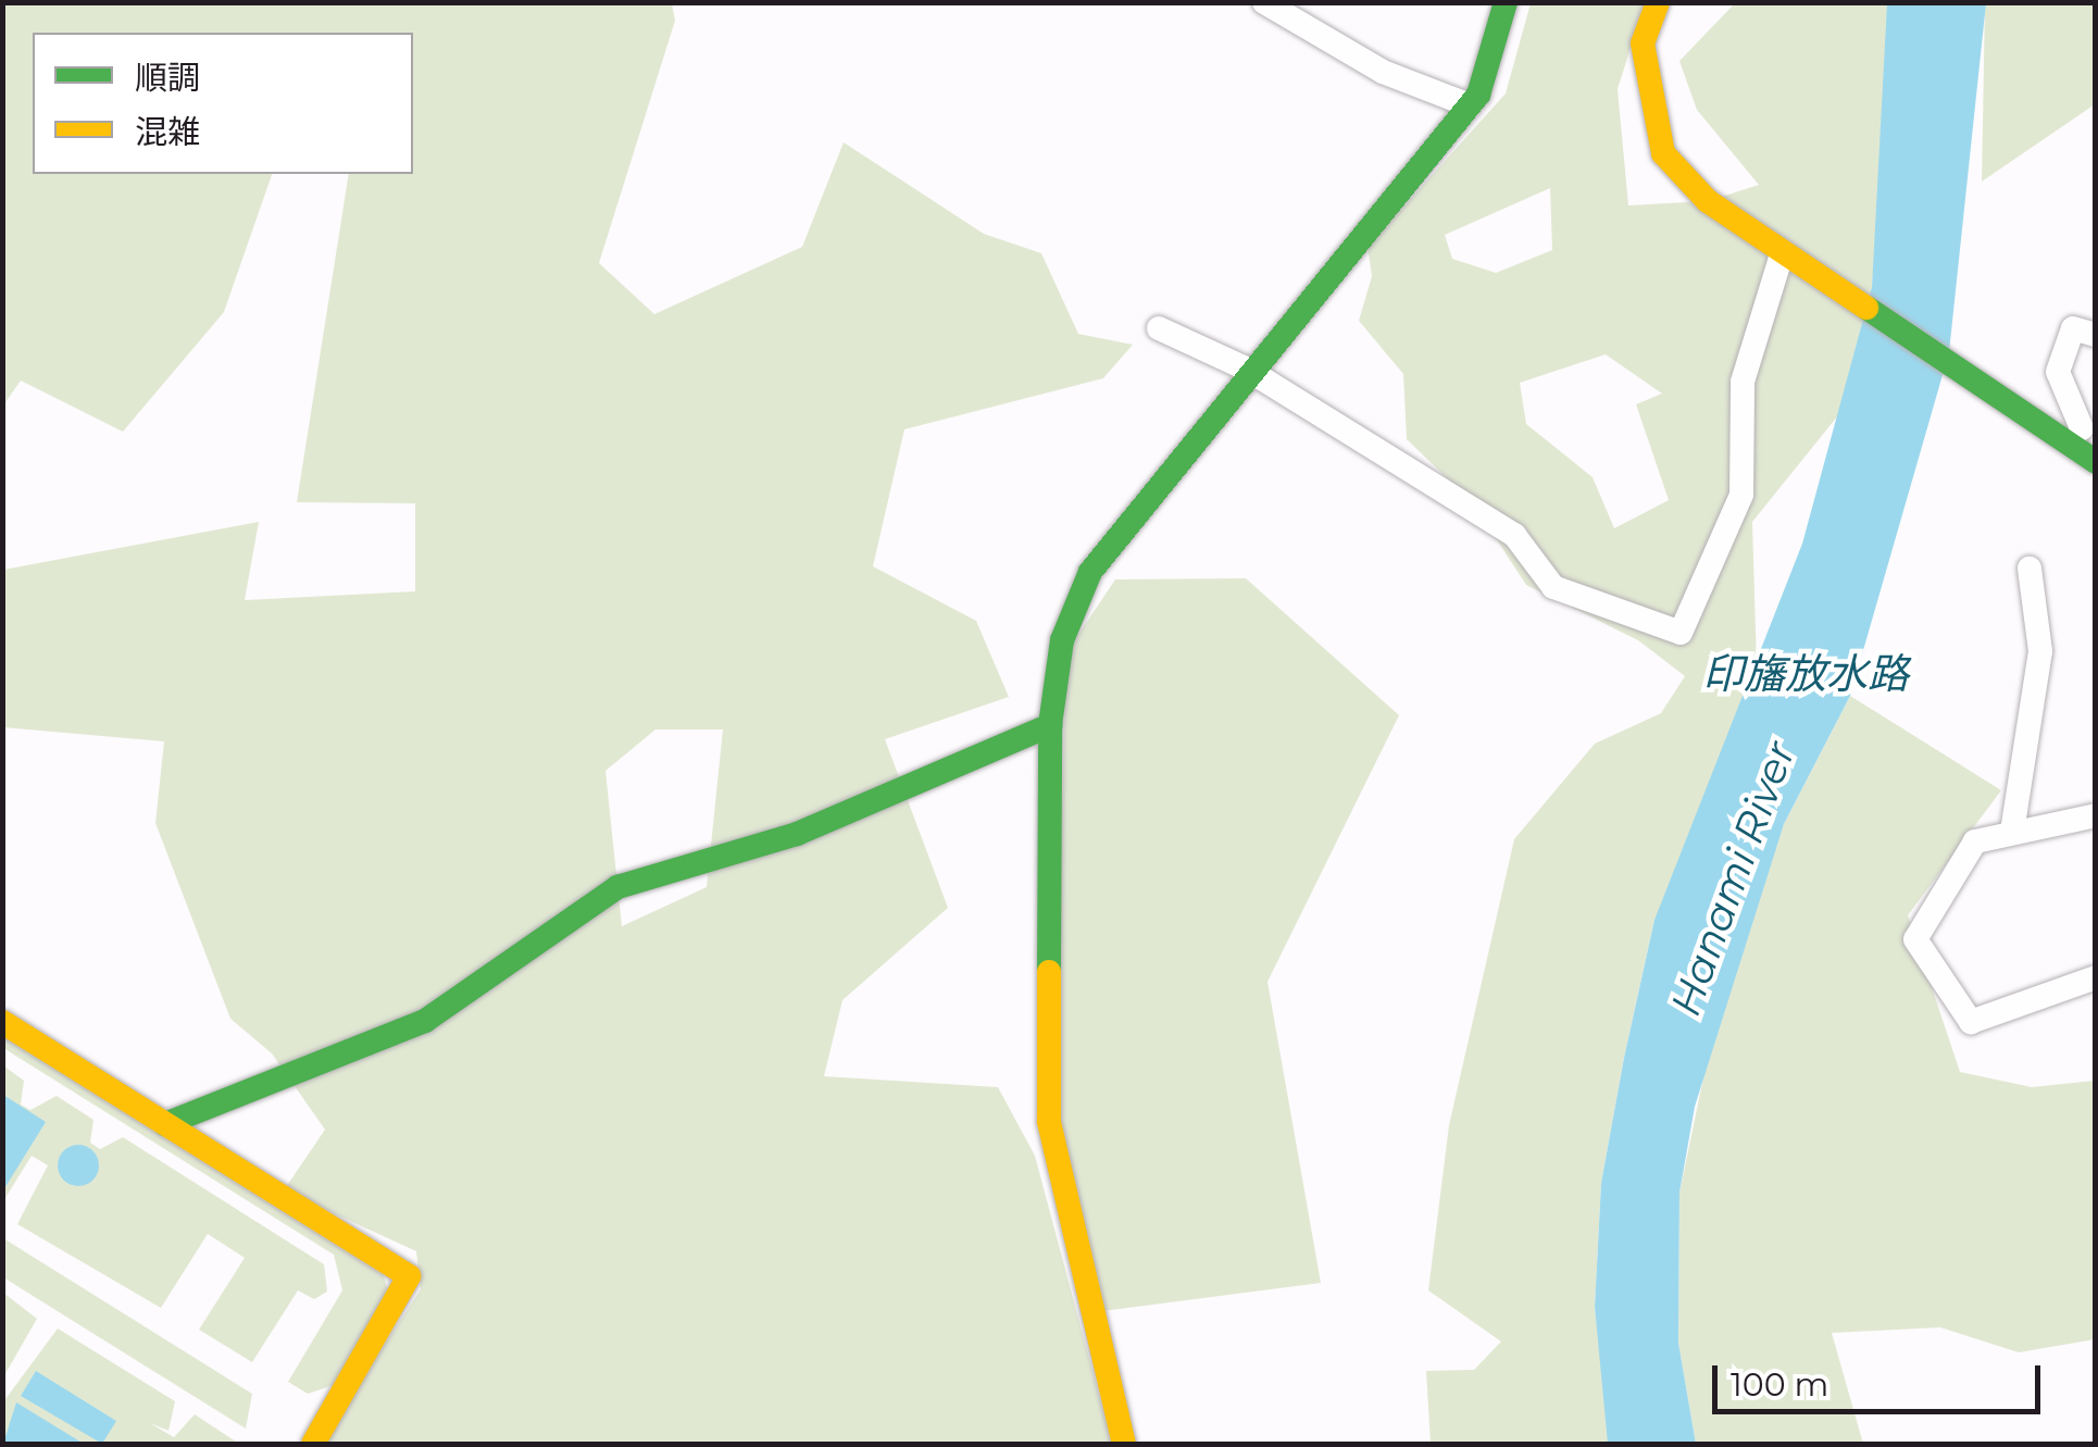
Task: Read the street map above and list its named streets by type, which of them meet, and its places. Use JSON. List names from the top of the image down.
{
  "water": ["印旛放水路", "Hanami River"],
  "legend": ["順調", "混雑"],
  "scale_bar": "100 m"
}
